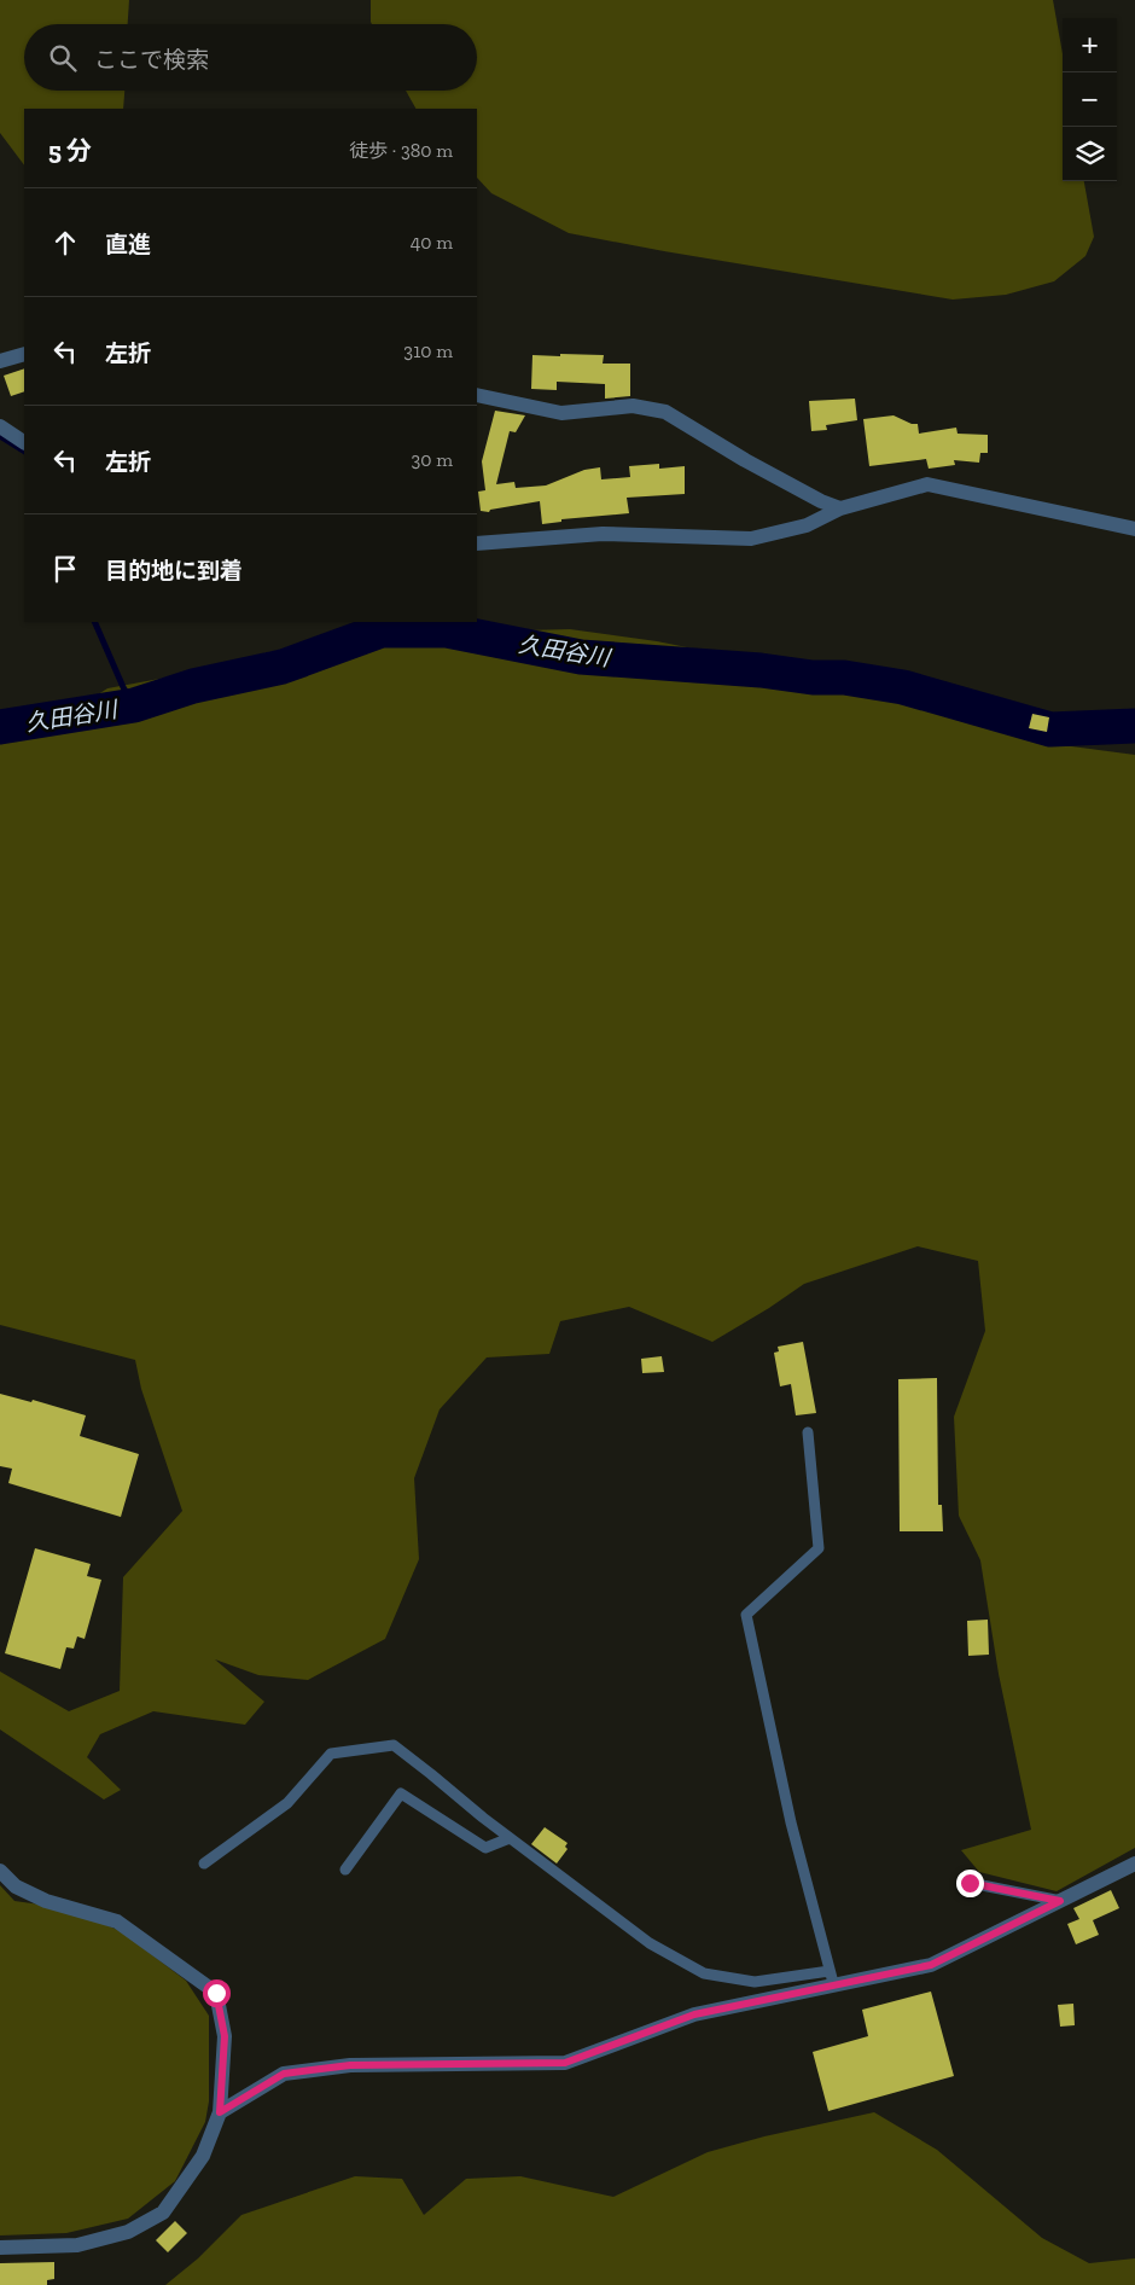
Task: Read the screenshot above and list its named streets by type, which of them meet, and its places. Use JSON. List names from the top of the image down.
{
  "water": ["久田谷川"],
  "page": {
    "map_buttons": ["+", "−"],
    "search": "ここで検索",
    "heading": ["5 分", "徒歩 · 380 m"],
    "list": [
      ["直進", "40 m"],
      ["左折", "310 m"],
      ["左折", "30 m"],
      "目的地に到着"
    ]
  }
}
